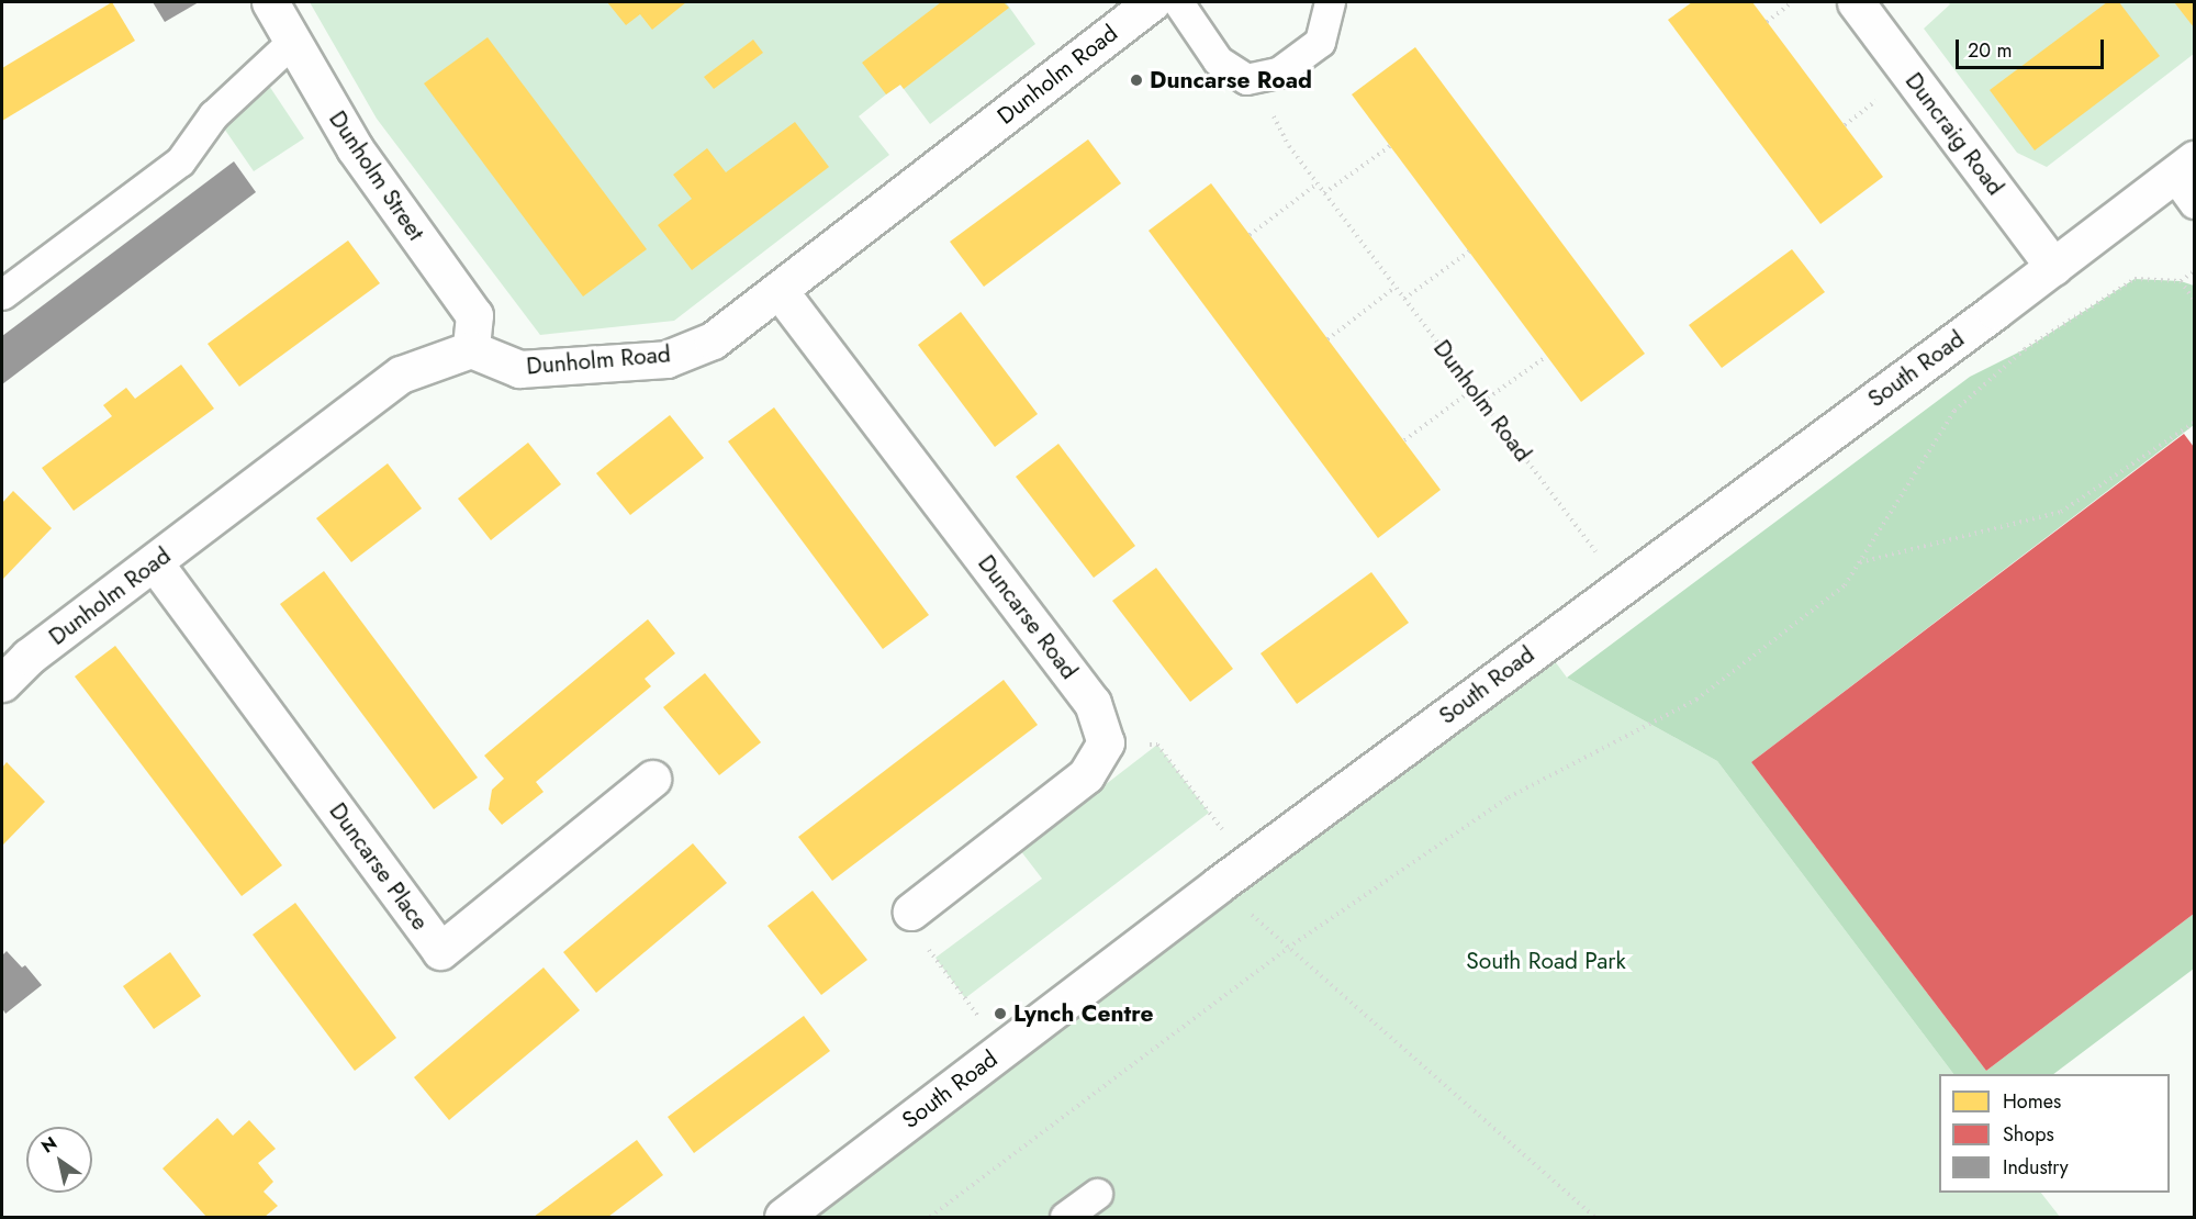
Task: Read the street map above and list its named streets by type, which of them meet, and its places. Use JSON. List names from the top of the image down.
{
  "streets": {
    "street": [
      "Dunholm Road",
      "Duncraig Road",
      "Dunholm Street",
      "South Road",
      "Duncarse Road",
      "Duncarse Place"
    ]
  },
  "crossings": [
    ["Dunholm Road", "Dunholm Street"],
    ["Dunholm Road", "South Road"],
    ["Dunholm Road", "Duncarse Road"],
    ["Dunholm Road", "Duncarse Place"],
    ["Duncraig Road", "South Road"]
  ],
  "parks": ["South Road Park"],
  "places": ["Duncarse Road", "Lynch Centre"],
  "legend": ["Homes", "Shops", "Industry"],
  "scale_bar": "20 m",
  "north": "top left"
}
